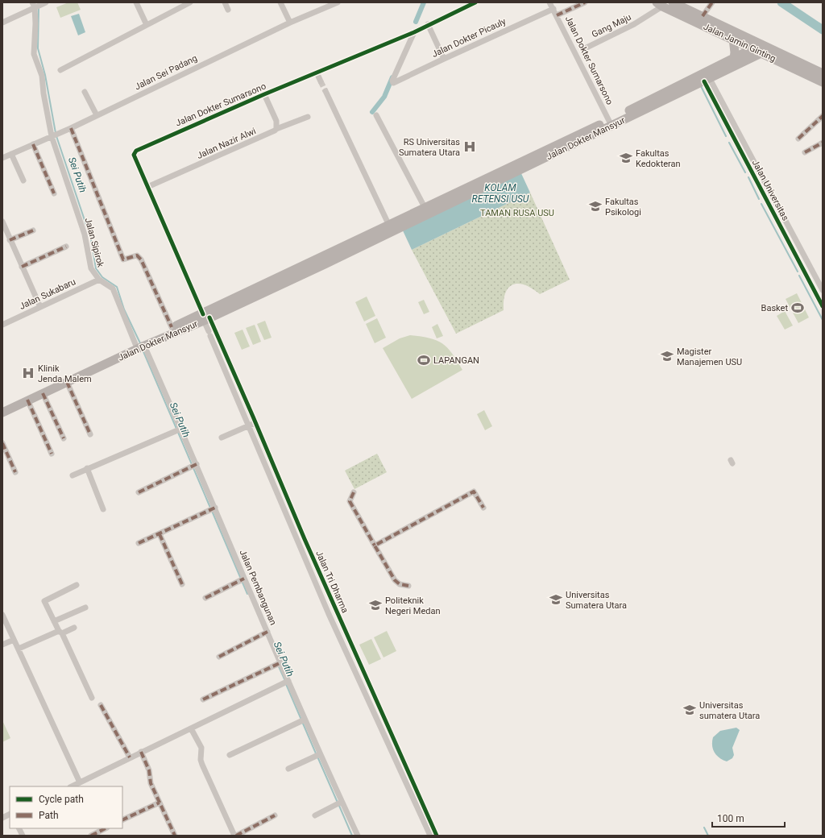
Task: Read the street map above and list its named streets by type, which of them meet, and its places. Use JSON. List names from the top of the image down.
{
  "streets": {
    "main road": ["Jalan Jamin Ginting", "Jalan Dokter Mansyur"],
    "street": [
      "Gang Maju",
      "Jalan Dokter Picauly",
      "Jalan Dokter Sumarsono",
      "Jalan Sei Padang",
      "Jalan Nazir Alwi",
      "Jalan Universitas",
      "Jalan Sipirok",
      "Jalan Sukabaru",
      "Jalan Tri Dharma",
      "Jalan Pembangunan"
    ]
  },
  "crossings": [
    ["Gang Maju", "Jalan Jamin Ginting"],
    ["Jalan Dokter Picauly", "Jalan Dokter Sumarsono"],
    ["Jalan Jamin Ginting", "Jalan Dokter Mansyur"],
    ["Jalan Dokter Sumarsono", "Jalan Dokter Mansyur"],
    ["Jalan Dokter Sumarsono", "Jalan Nazir Alwi"],
    ["Jalan Dokter Sumarsono", "Jalan Tri Dharma"],
    ["Jalan Sei Padang", "Jalan Sipirok"],
    ["Jalan Dokter Mansyur", "Jalan Universitas"],
    ["Jalan Dokter Mansyur", "Jalan Sipirok"],
    ["Jalan Dokter Mansyur", "Jalan Tri Dharma"],
    ["Jalan Dokter Mansyur", "Jalan Pembangunan"],
    ["Jalan Sipirok", "Jalan Sukabaru"],
    ["Jalan Sipirok", "Jalan Pembangunan"]
  ],
  "water": ["Sei Putih", "KOLAM RETENSI USU"],
  "parks": ["TAMAN RUSA USU"],
  "places": {
    "hospital": ["RS Universitas Sumatera Utara", "Klinik Jenda Malem"],
    "school or university": [
      "Fakultas Kedokteran",
      "Fakultas Psikologi",
      "Magister Manajemen USU",
      "Universitas Sumatera Utara",
      "Politeknik Negeri Medan",
      "Universitas sumatera Utara"
    ],
    "sports": ["Basket", "LAPANGAN"]
  },
  "legend": ["Cycle path", "Path"],
  "scale_bar": "100 m"
}
